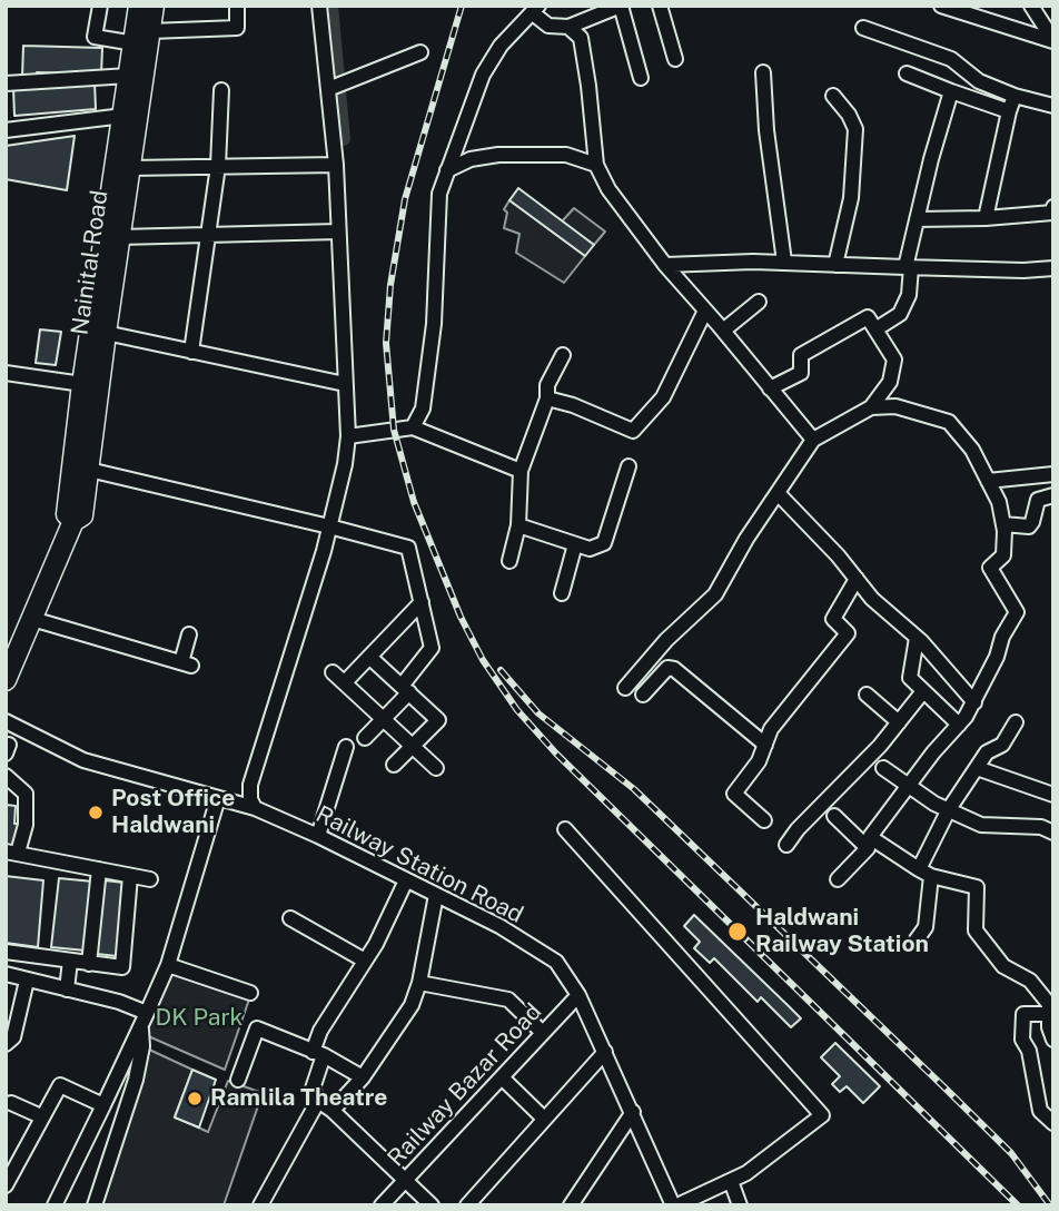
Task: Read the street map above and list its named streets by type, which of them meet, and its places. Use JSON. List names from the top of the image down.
{
  "streets": {
    "highway": ["Nainital Road"],
    "street": ["Railway Station Road", "Railway Bazar Road"]
  },
  "crossings": [
    ["Railway Station Road", "Railway Bazar Road"]
  ],
  "parks": ["DK Park"],
  "places": ["Post Office Haldwani", "Haldwani Railway Station", "Ramlila Theatre"]
}
